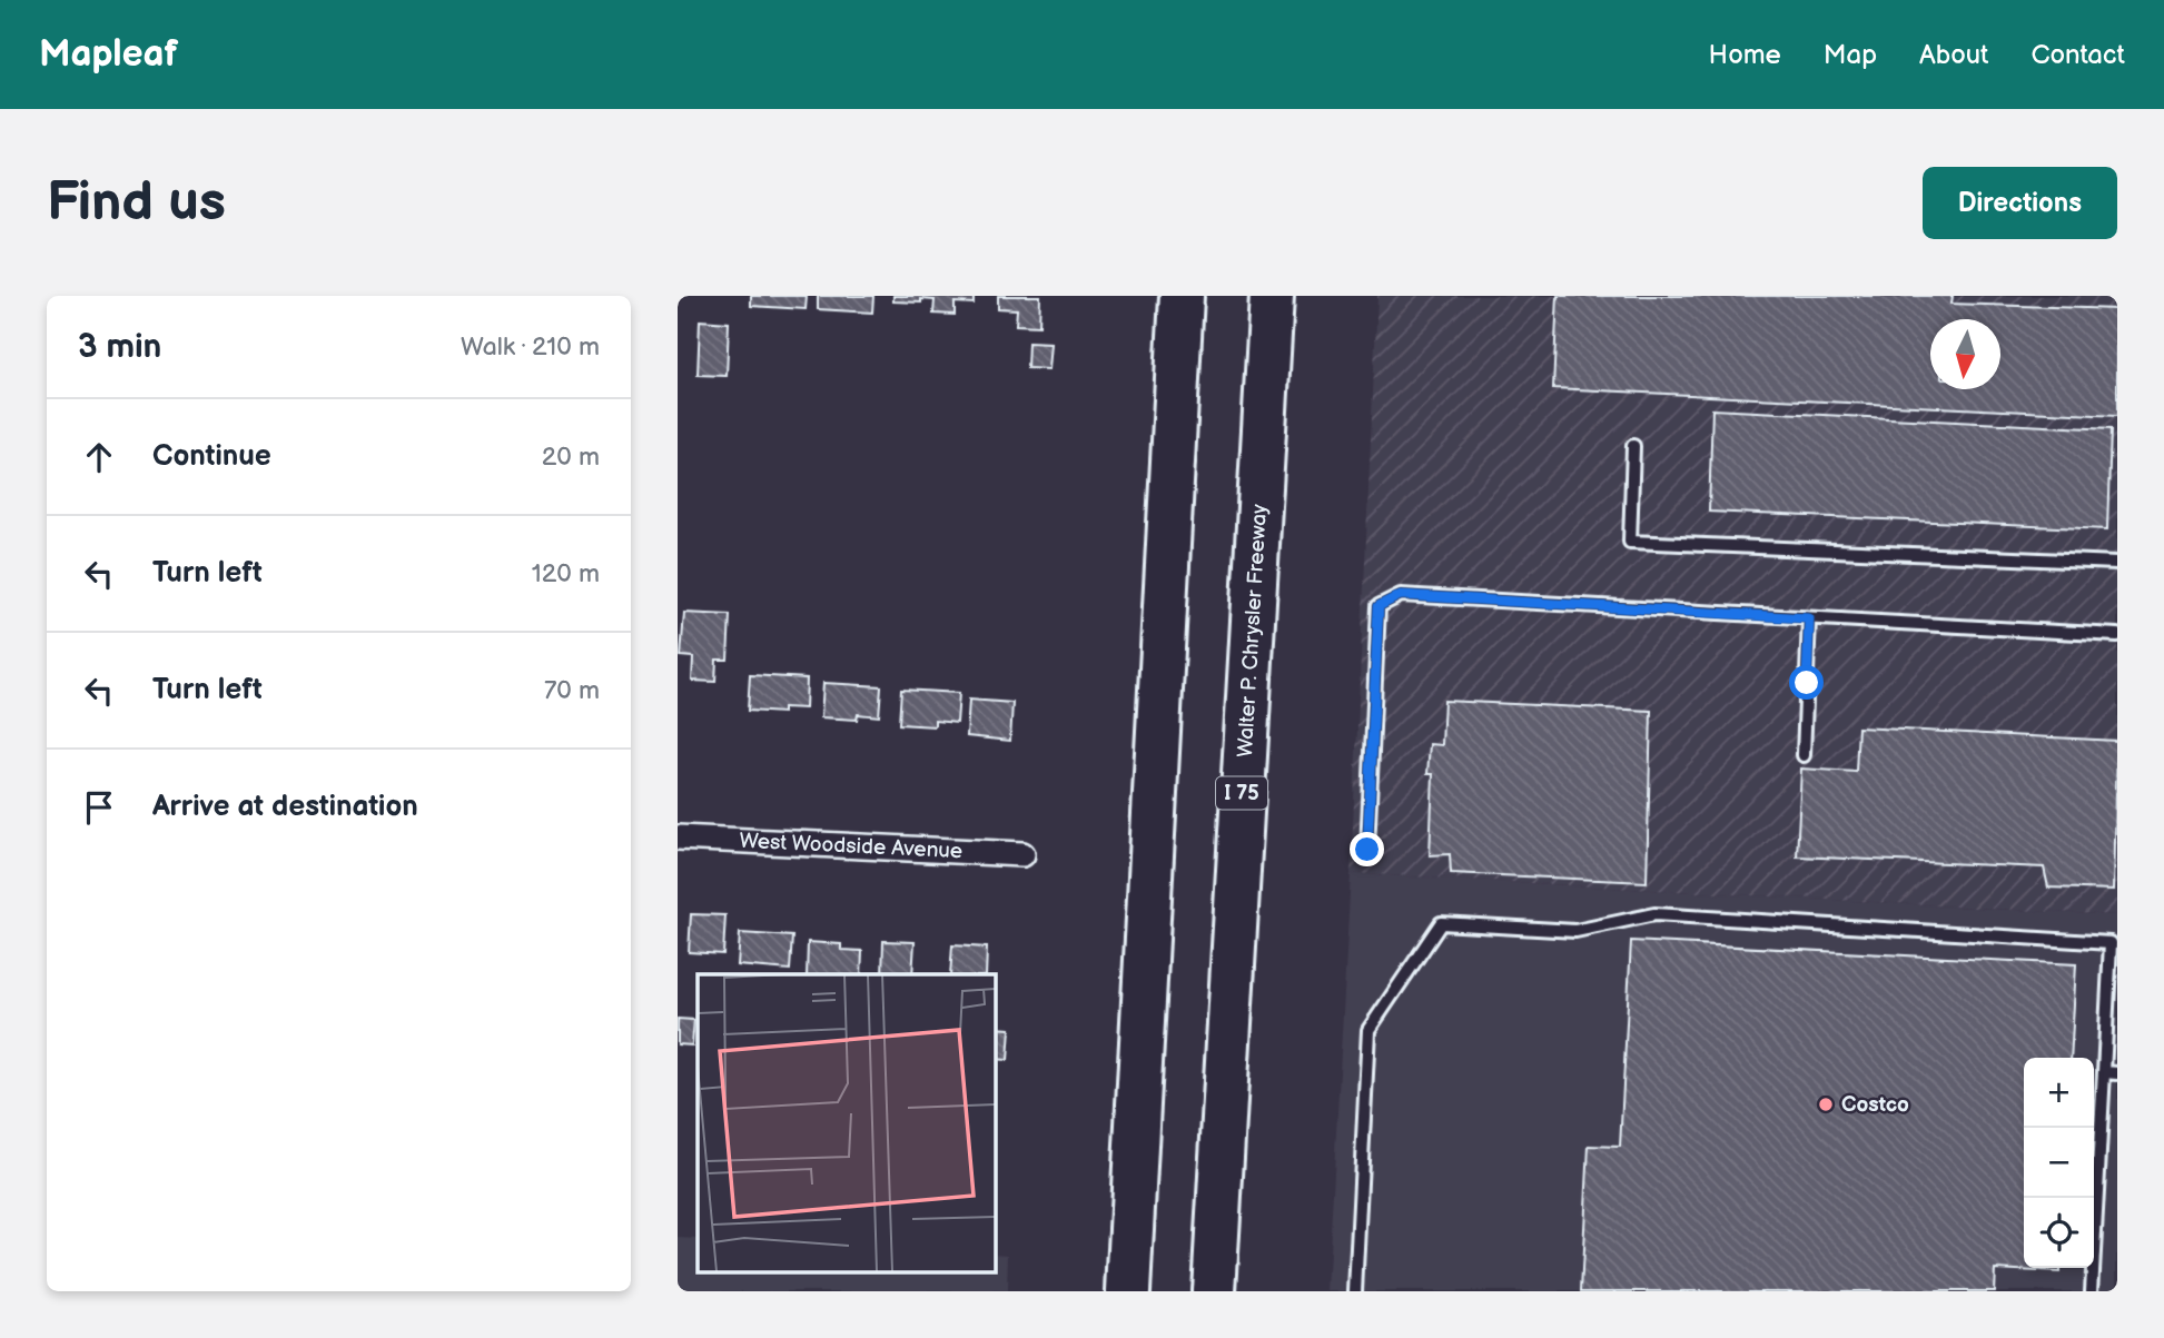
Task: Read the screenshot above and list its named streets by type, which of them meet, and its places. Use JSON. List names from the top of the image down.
{
  "streets": {
    "highway": ["Walter P. Chrysler Freeway", "I 75"],
    "street": ["West Woodside Avenue"]
  },
  "places": ["Costco"],
  "north": "bottom",
  "page": {
    "header": "Mapleaf",
    "nav": [
      "Home",
      "Map",
      "About",
      "Contact"
    ],
    "buttons": "Directions",
    "title": "Find us",
    "heading": ["3 min", "Walk · 210 m"],
    "list": [
      ["Continue", "20 m"],
      ["Turn left", "120 m"],
      ["Turn left", "70 m"],
      "Arrive at destination"
    ],
    "map_buttons": ["+", "−"]
  }
}
